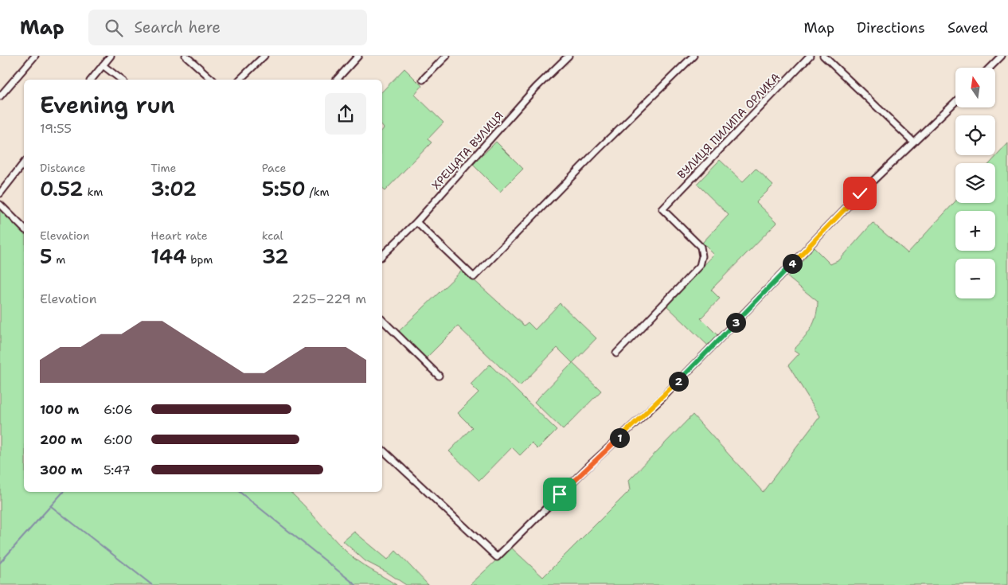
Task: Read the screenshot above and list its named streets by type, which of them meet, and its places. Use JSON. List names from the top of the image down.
{
  "streets": {
    "street": ["ВУЛИЦЯ ПИЛИПА ОРЛИКА", "ХРЕЩАТА ВУЛИЦЯ"]
  },
  "north": "top",
  "page": {
    "header": "Map",
    "search": "Search here",
    "nav": ["Map", "Directions", "Saved"],
    "map_buttons": ["+", "−"],
    "heading": ["Evening run", "19:55"],
    "stats": [
      ["Distance", "0.52 km"],
      ["Time", "3:02"],
      ["Pace", "5:50 /km"],
      ["Elevation", "5 m"],
      ["Heart rate", "144 bpm"],
      ["kcal", "32"]
    ],
    "pins": [
      "4",
      "3",
      "2",
      "1"
    ],
    "chart": ["Elevation", "225–229 m"],
    "list": [
      {
        "name": "100 m",
        "note": "6:06"
      },
      {
        "name": "200 m",
        "note": "6:00"
      },
      {
        "name": "300 m",
        "note": "5:47"
      }
    ]
  }
}
